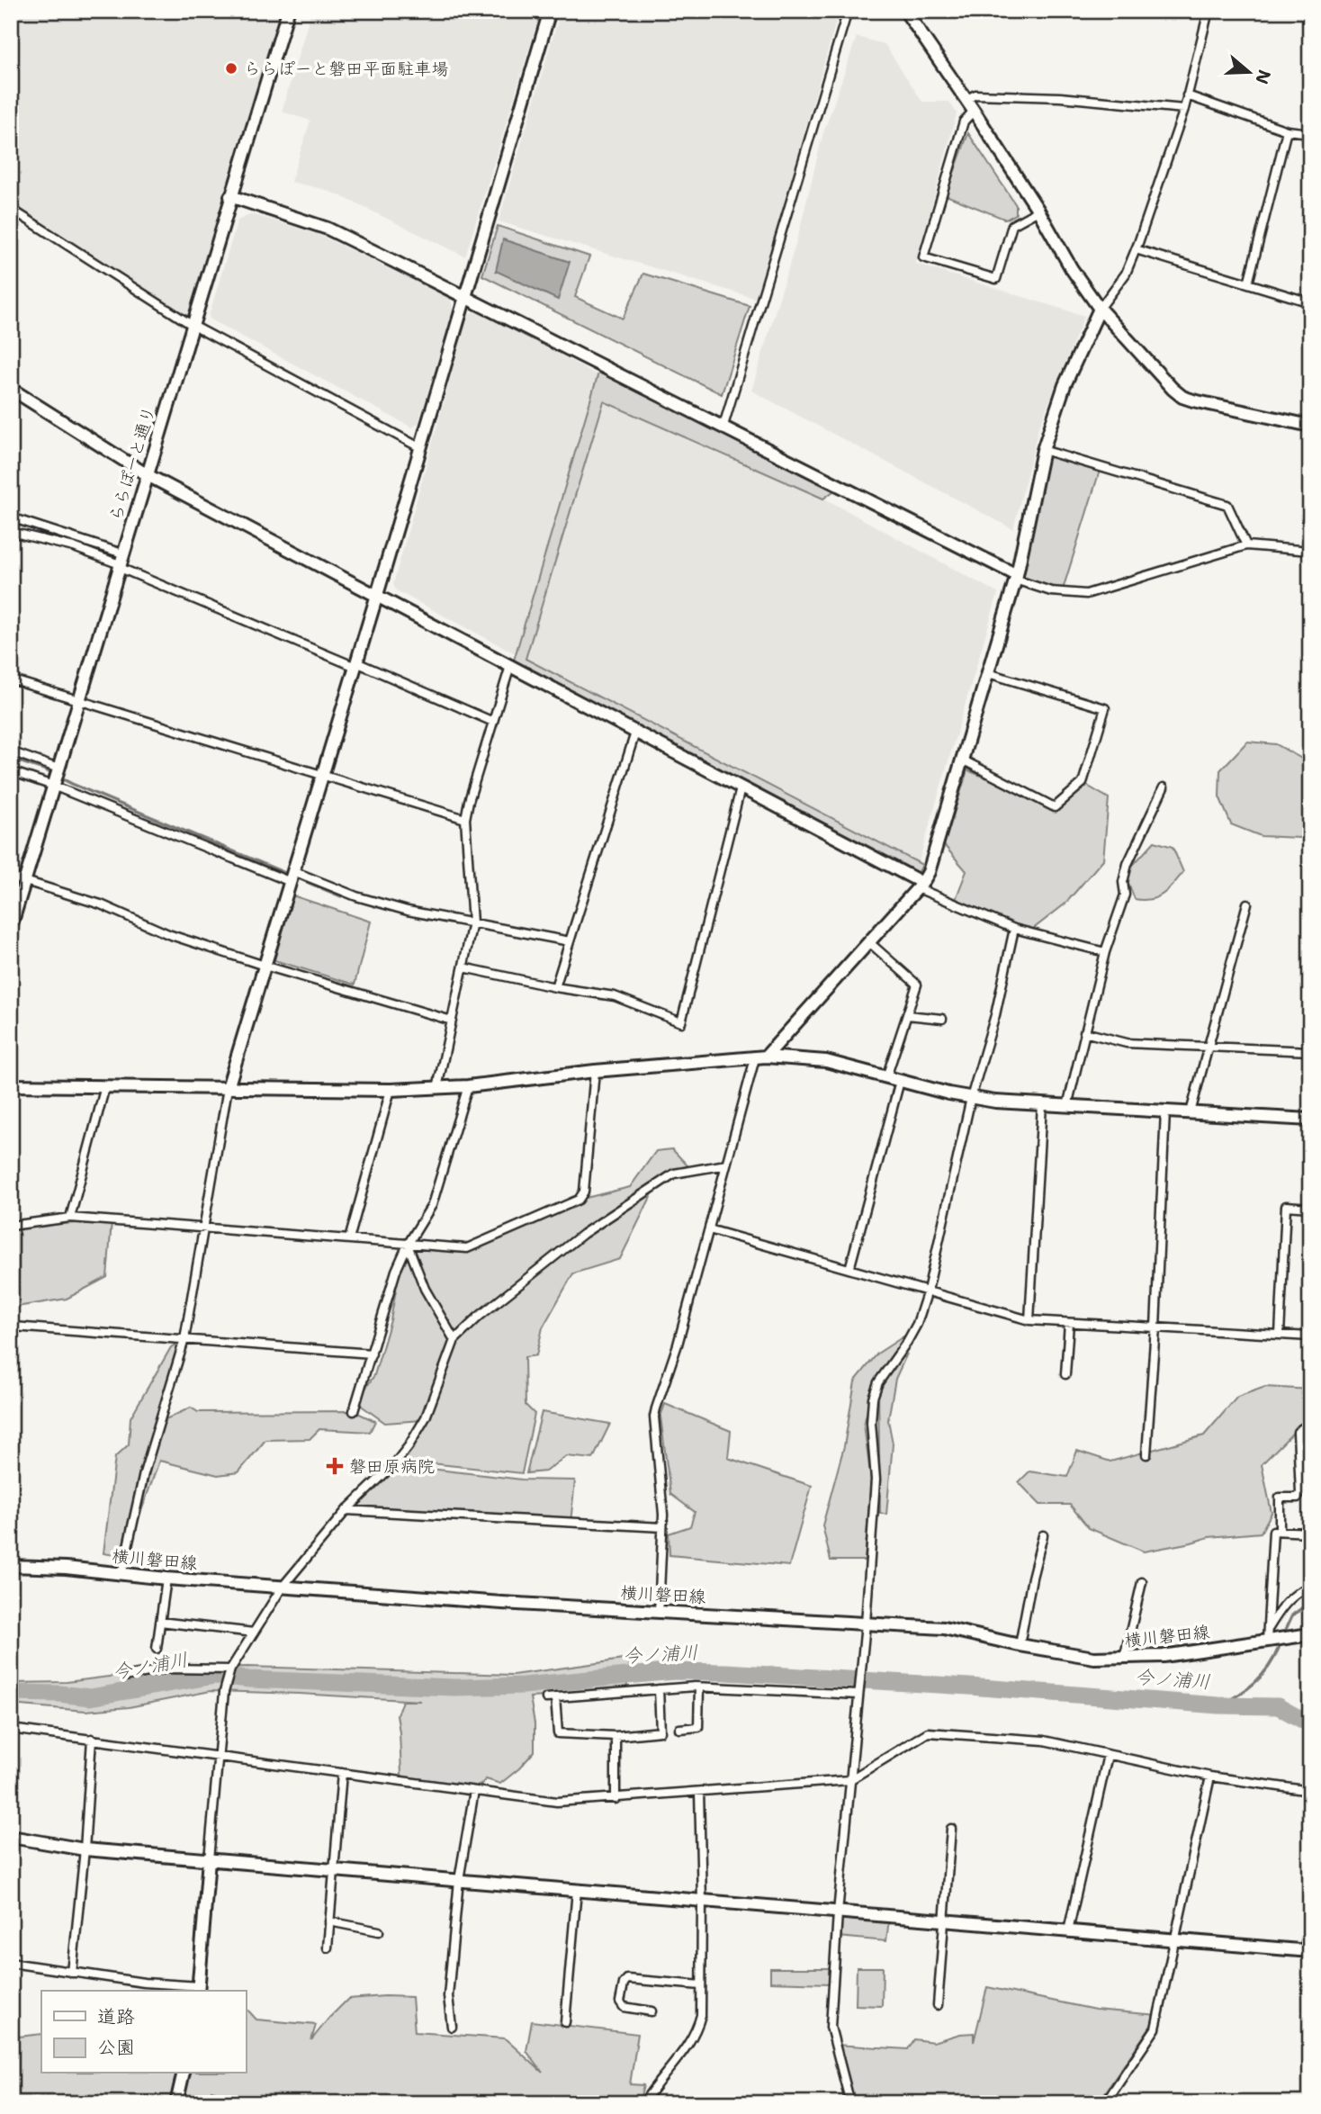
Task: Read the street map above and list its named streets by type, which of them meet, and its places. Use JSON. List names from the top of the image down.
{
  "streets": {
    "street": ["ららぽーと通り", "横川磐田線"]
  },
  "water": ["今ノ浦川"],
  "places": {
    "other": ["ららぽーと磐田平面駐車場"],
    "health": ["磐田原病院"]
  },
  "legend": ["道路", "公園"],
  "north": "right"
}
